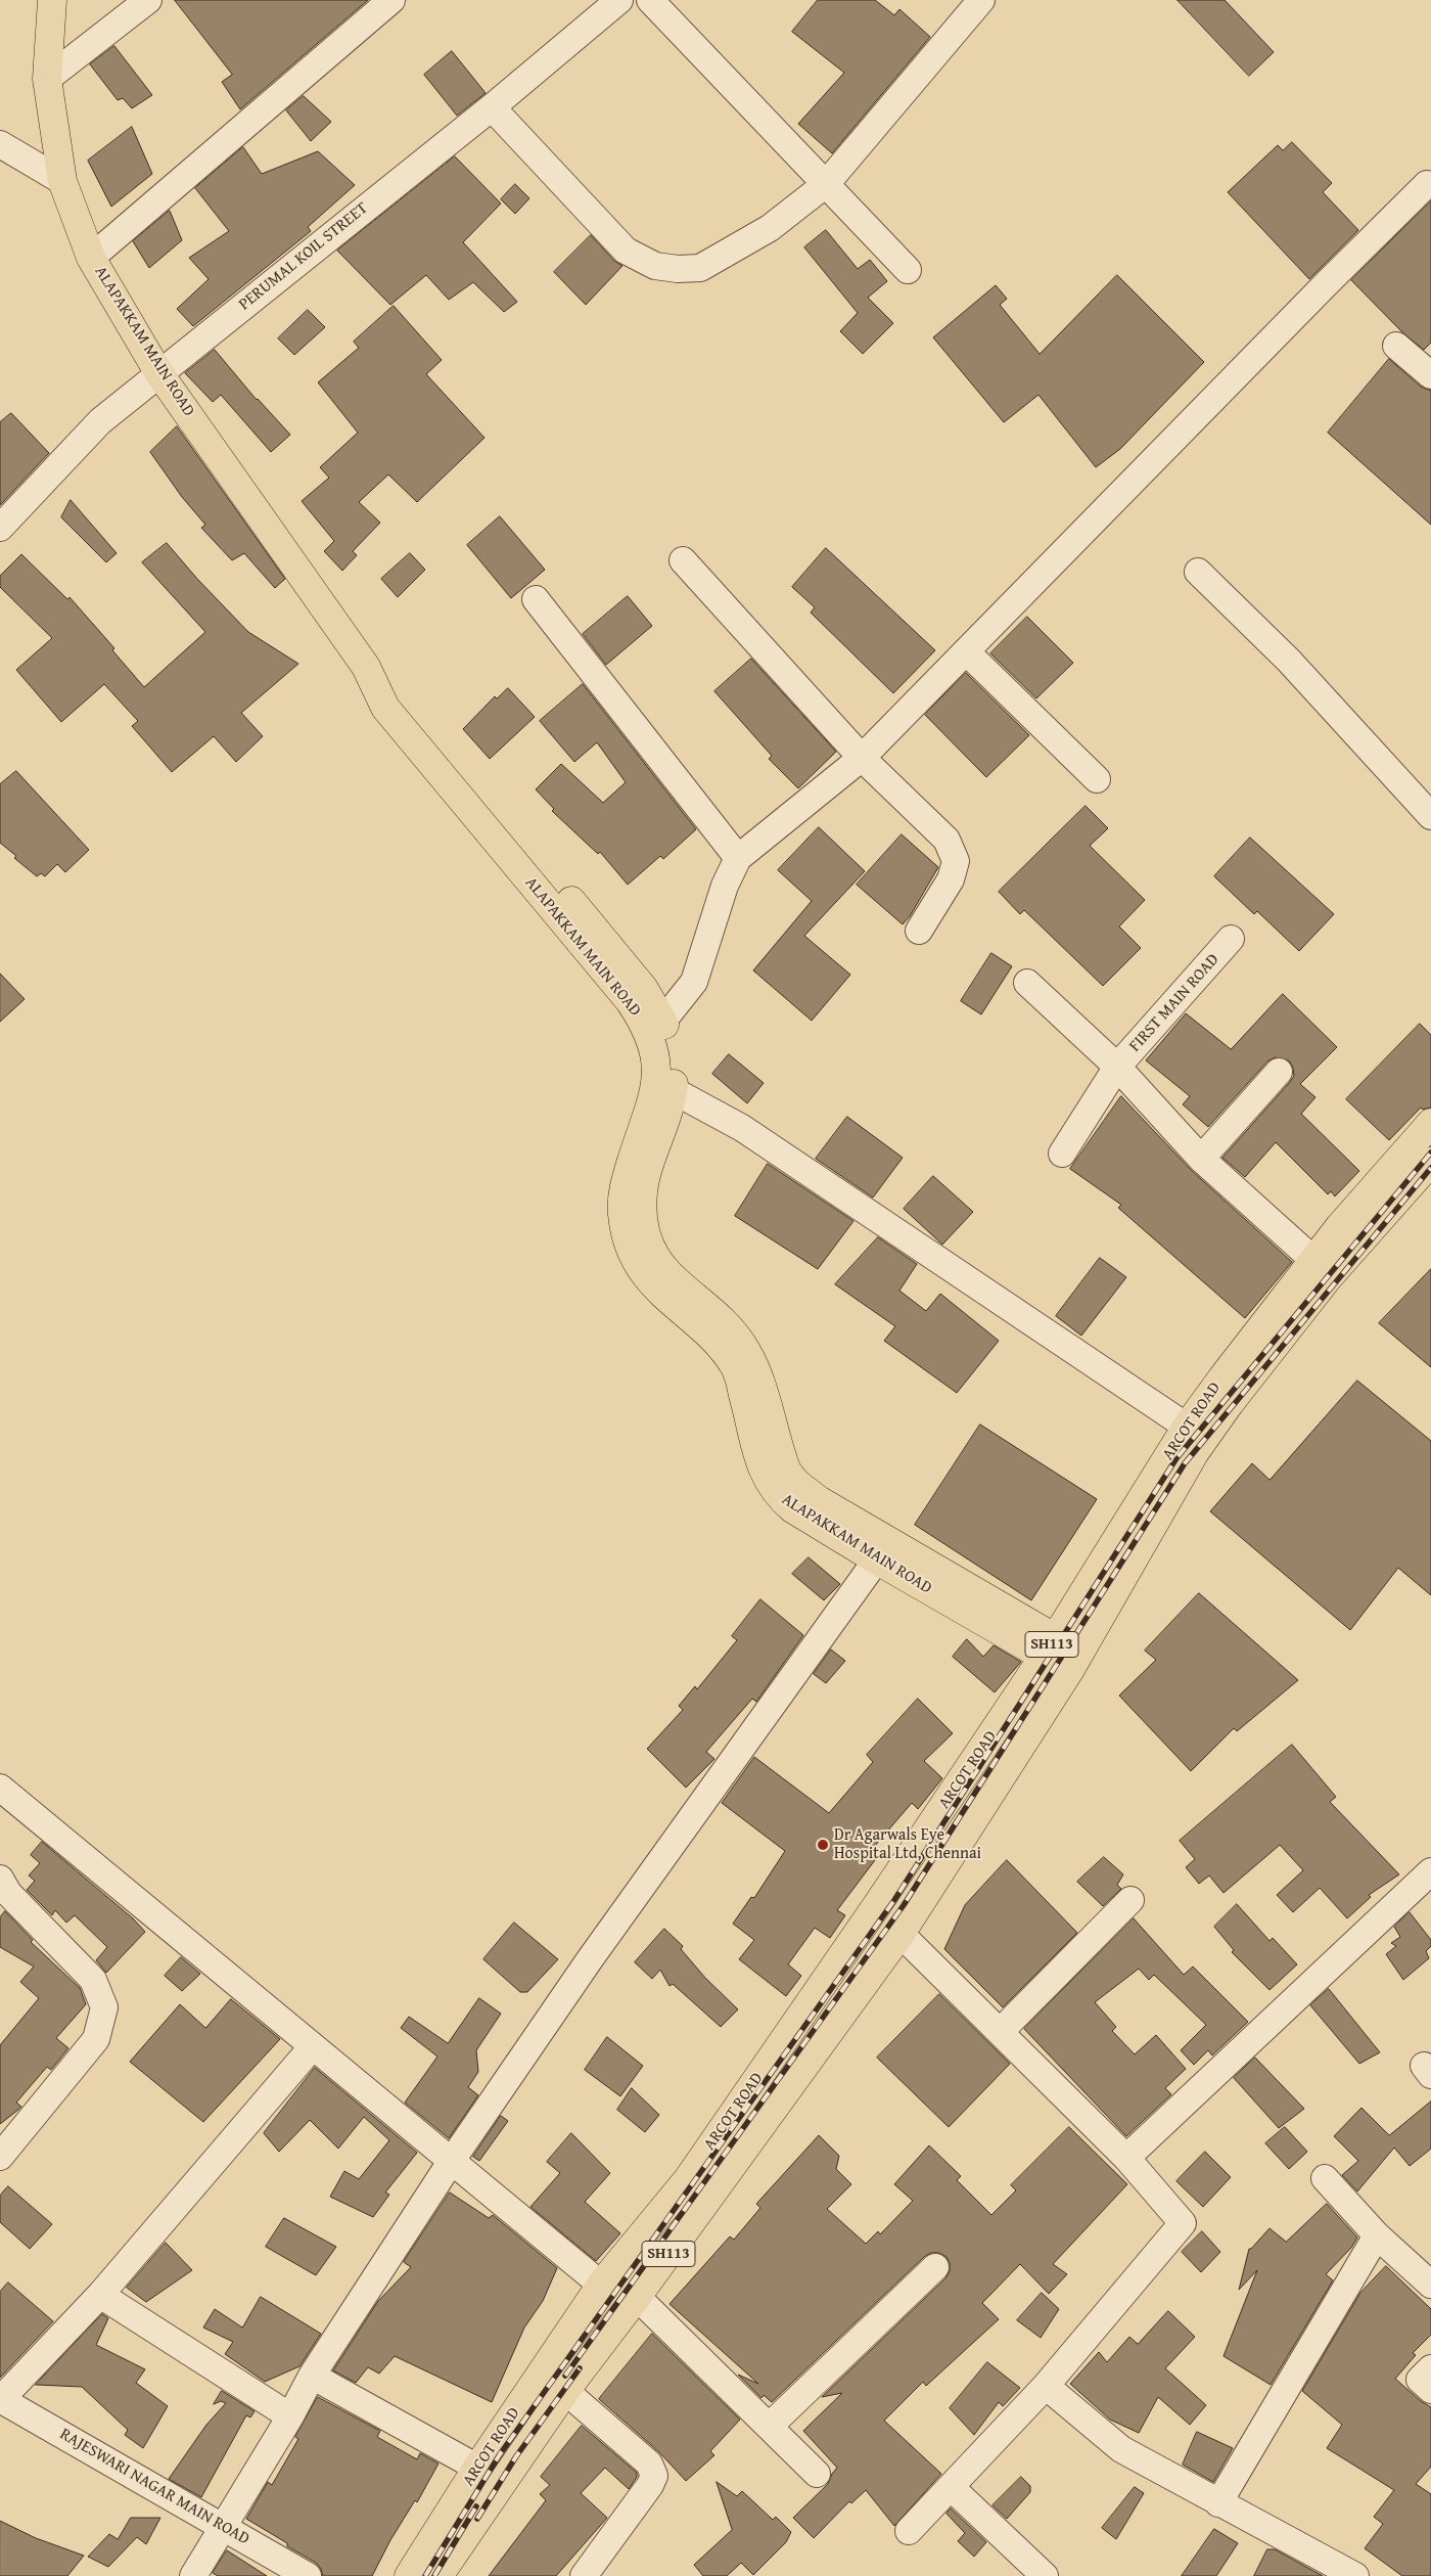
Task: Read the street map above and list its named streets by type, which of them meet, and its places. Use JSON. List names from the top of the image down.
{
  "streets": {
    "main road": ["ALAPAKKAM MAIN ROAD", "ARCOT ROAD", "SH113"],
    "street": ["PERUMAL KOIL STREET", "FIRST MAIN ROAD", "RAJESWARI NAGAR MAIN ROAD"]
  },
  "crossings": [
    ["PERUMAL KOIL STREET", "ALAPAKKAM MAIN ROAD"],
    ["ALAPAKKAM MAIN ROAD", "ARCOT ROAD"],
    ["FIRST MAIN ROAD", "ARCOT ROAD"]
  ],
  "places": ["Dr Agarwals Eye Hospital Ltd, Chennai"]
}
